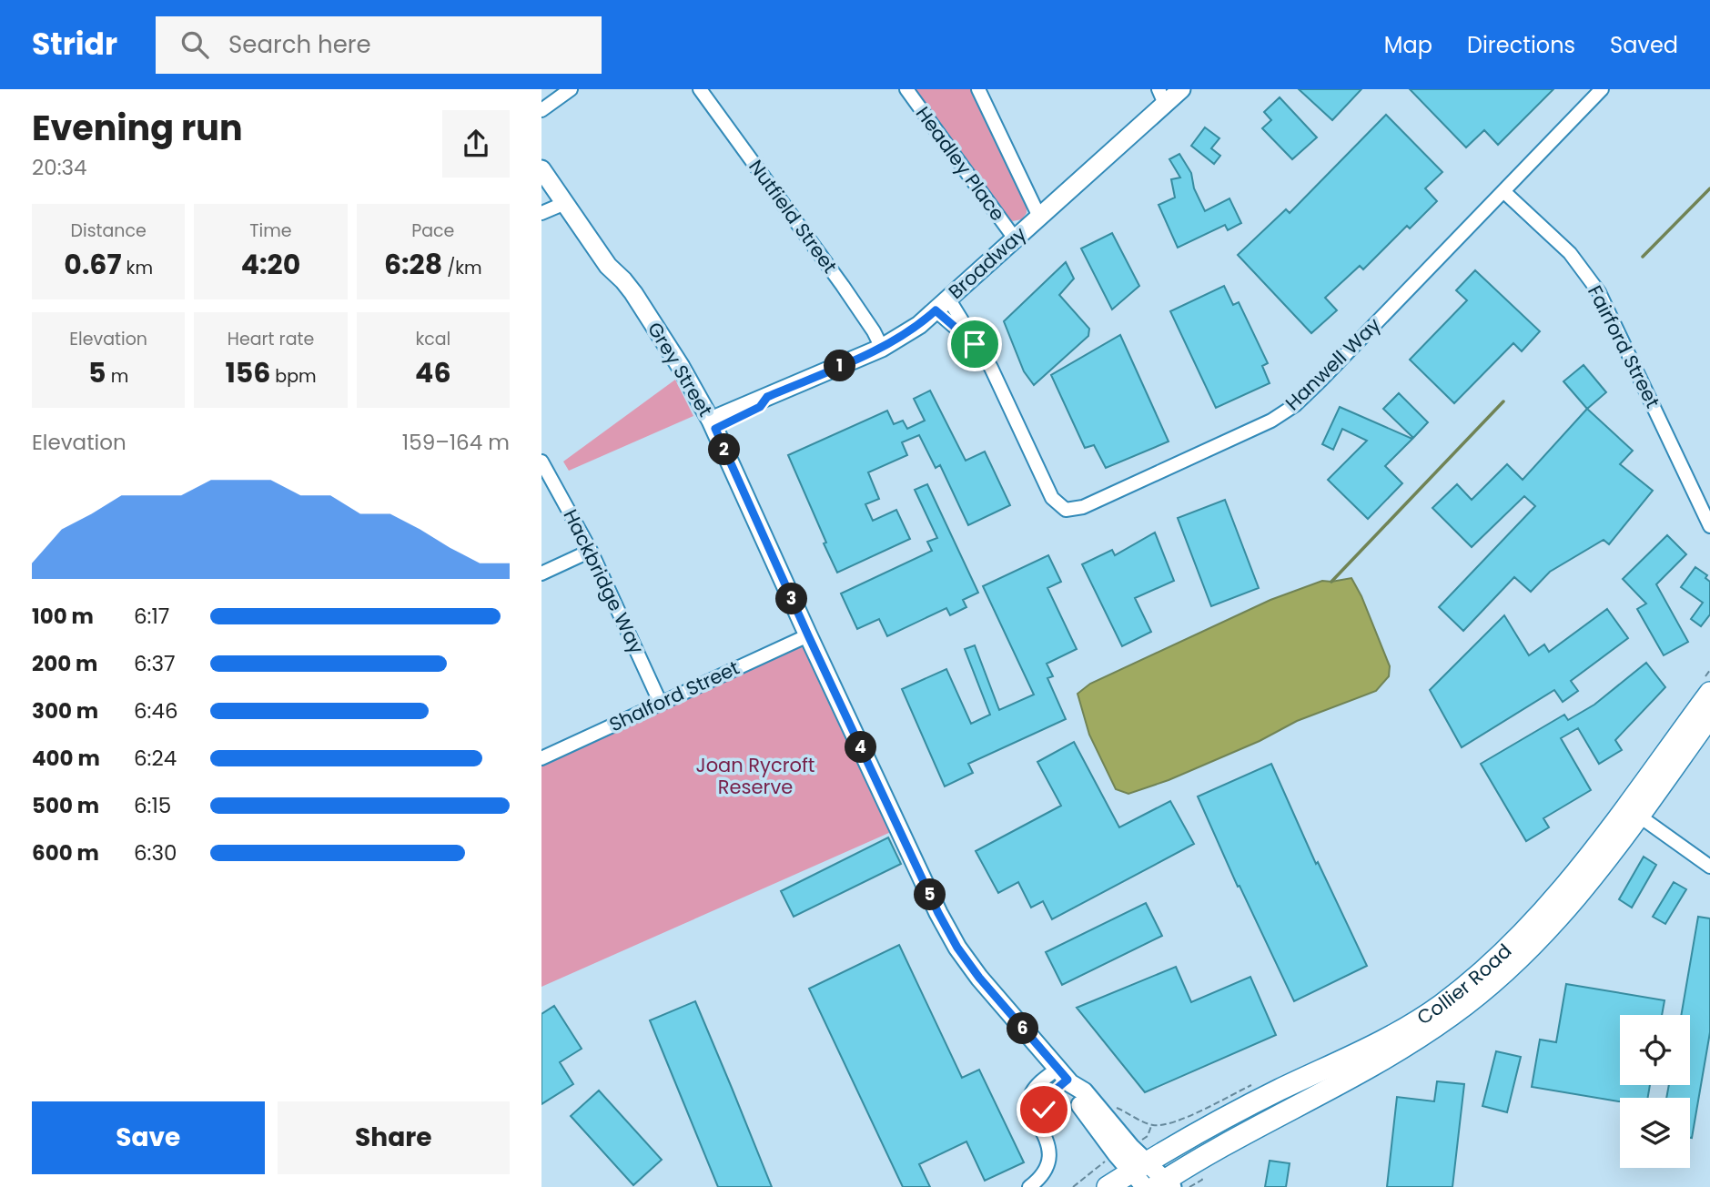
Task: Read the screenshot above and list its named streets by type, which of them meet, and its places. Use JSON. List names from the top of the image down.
{
  "streets": {
    "main road": ["Collier Road"],
    "street": [
      "Headley Place",
      "Nutfield Street",
      "Broadway",
      "Fairford Street",
      "Hanwell Way",
      "Grey Street",
      "Hackbridge Way",
      "Shalford Street"
    ]
  },
  "crossings": [
    ["Headley Place", "Broadway"],
    ["Nutfield Street", "Broadway"],
    ["Broadway", "Hanwell Way"],
    ["Broadway", "Grey Street"],
    ["Fairford Street", "Hanwell Way"],
    ["Grey Street", "Shalford Street"],
    ["Grey Street", "Collier Road"],
    ["Hackbridge Way", "Shalford Street"]
  ],
  "parks": ["Joan Rycroft Reserve"],
  "page": {
    "header": "Stridr",
    "search": "Search here",
    "nav": ["Map", "Directions", "Saved"],
    "heading": ["Evening run", "20:34"],
    "stats": [
      ["Distance", "0.67 km"],
      ["Time", "4:20"],
      ["Pace", "6:28 /km"],
      ["Elevation", "5 m"],
      ["Heart rate", "156 bpm"],
      ["kcal", "46"]
    ],
    "pins": [
      "1",
      "2",
      "3",
      "4",
      "5",
      "6"
    ],
    "chart": ["Elevation", "159–164 m"],
    "list": [
      {
        "name": "100 m",
        "note": "6:17"
      },
      {
        "name": "200 m",
        "note": "6:37"
      },
      {
        "name": "300 m",
        "note": "6:46"
      },
      {
        "name": "400 m",
        "note": "6:24"
      },
      {
        "name": "500 m",
        "note": "6:15"
      },
      {
        "name": "600 m",
        "note": "6:30"
      }
    ],
    "buttons": ["Save", "Share"]
  }
}
